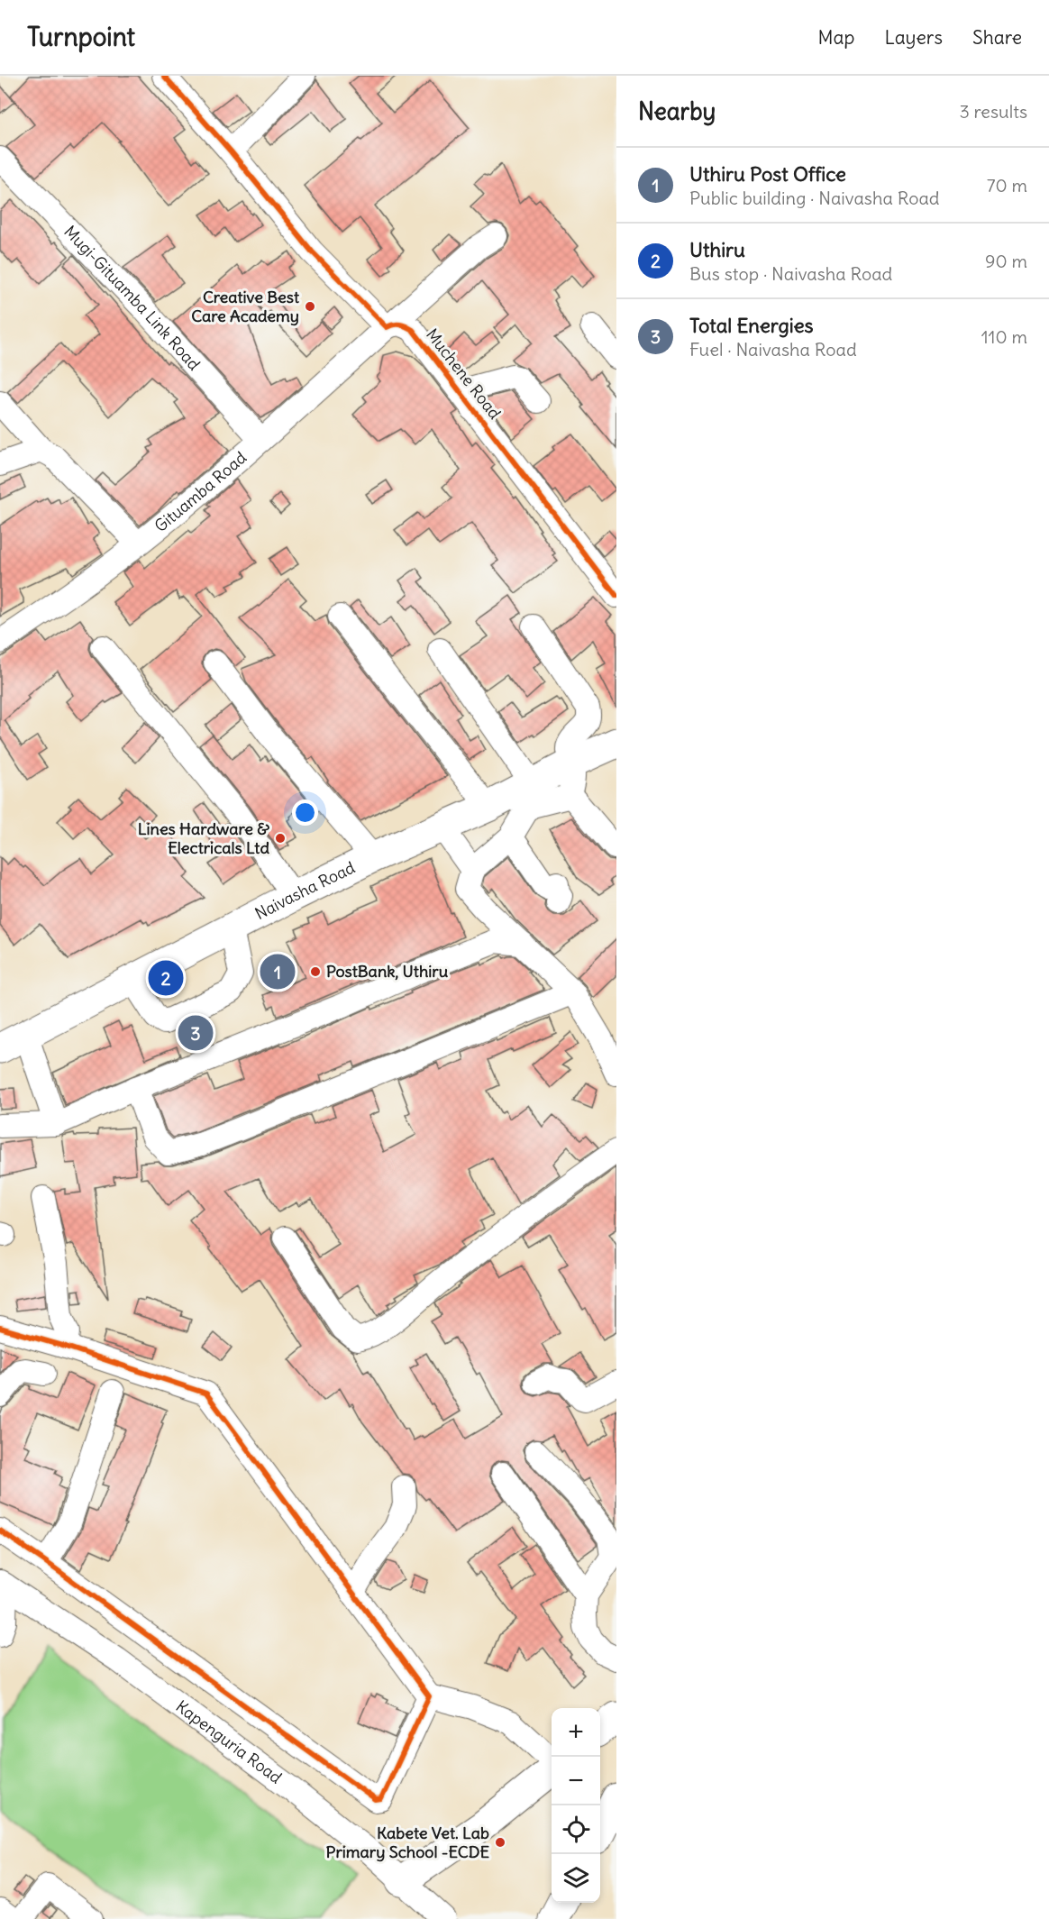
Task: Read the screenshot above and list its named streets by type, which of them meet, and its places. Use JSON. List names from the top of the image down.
{
  "streets": {
    "main road": ["Naivasha Road"],
    "street": [
      "Mugi-Gituamba Link Road",
      "Muchene Road",
      "Gituamba Road",
      "Kapenguria Road"
    ]
  },
  "crossings": [
    ["Mugi-Gituamba Link Road", "Gituamba Road"],
    ["Muchene Road", "Gituamba Road"]
  ],
  "places": [
    "Creative Best Care Academy",
    "Lines Hardware & Electricals Ltd",
    "PostBank, Uthiru",
    "Kabete Vet. Lab Primary School -ECDE"
  ],
  "page": {
    "header": "Turnpoint",
    "nav": ["Map", "Layers", "Share"],
    "heading": ["Nearby", "3 results"],
    "list": [
      {
        "mark": "1",
        "name": "Uthiru Post Office",
        "note": "Public building · Naivasha Road",
        "value": "70 m"
      },
      {
        "mark": "2",
        "name": "Uthiru",
        "note": "Bus stop · Naivasha Road",
        "value": "90 m"
      },
      {
        "mark": "3",
        "name": "Total Energies",
        "note": "Fuel · Naivasha Road",
        "value": "110 m"
      }
    ],
    "pins": ["1", "2", "3"],
    "map_buttons": ["+", "−"]
  }
}
